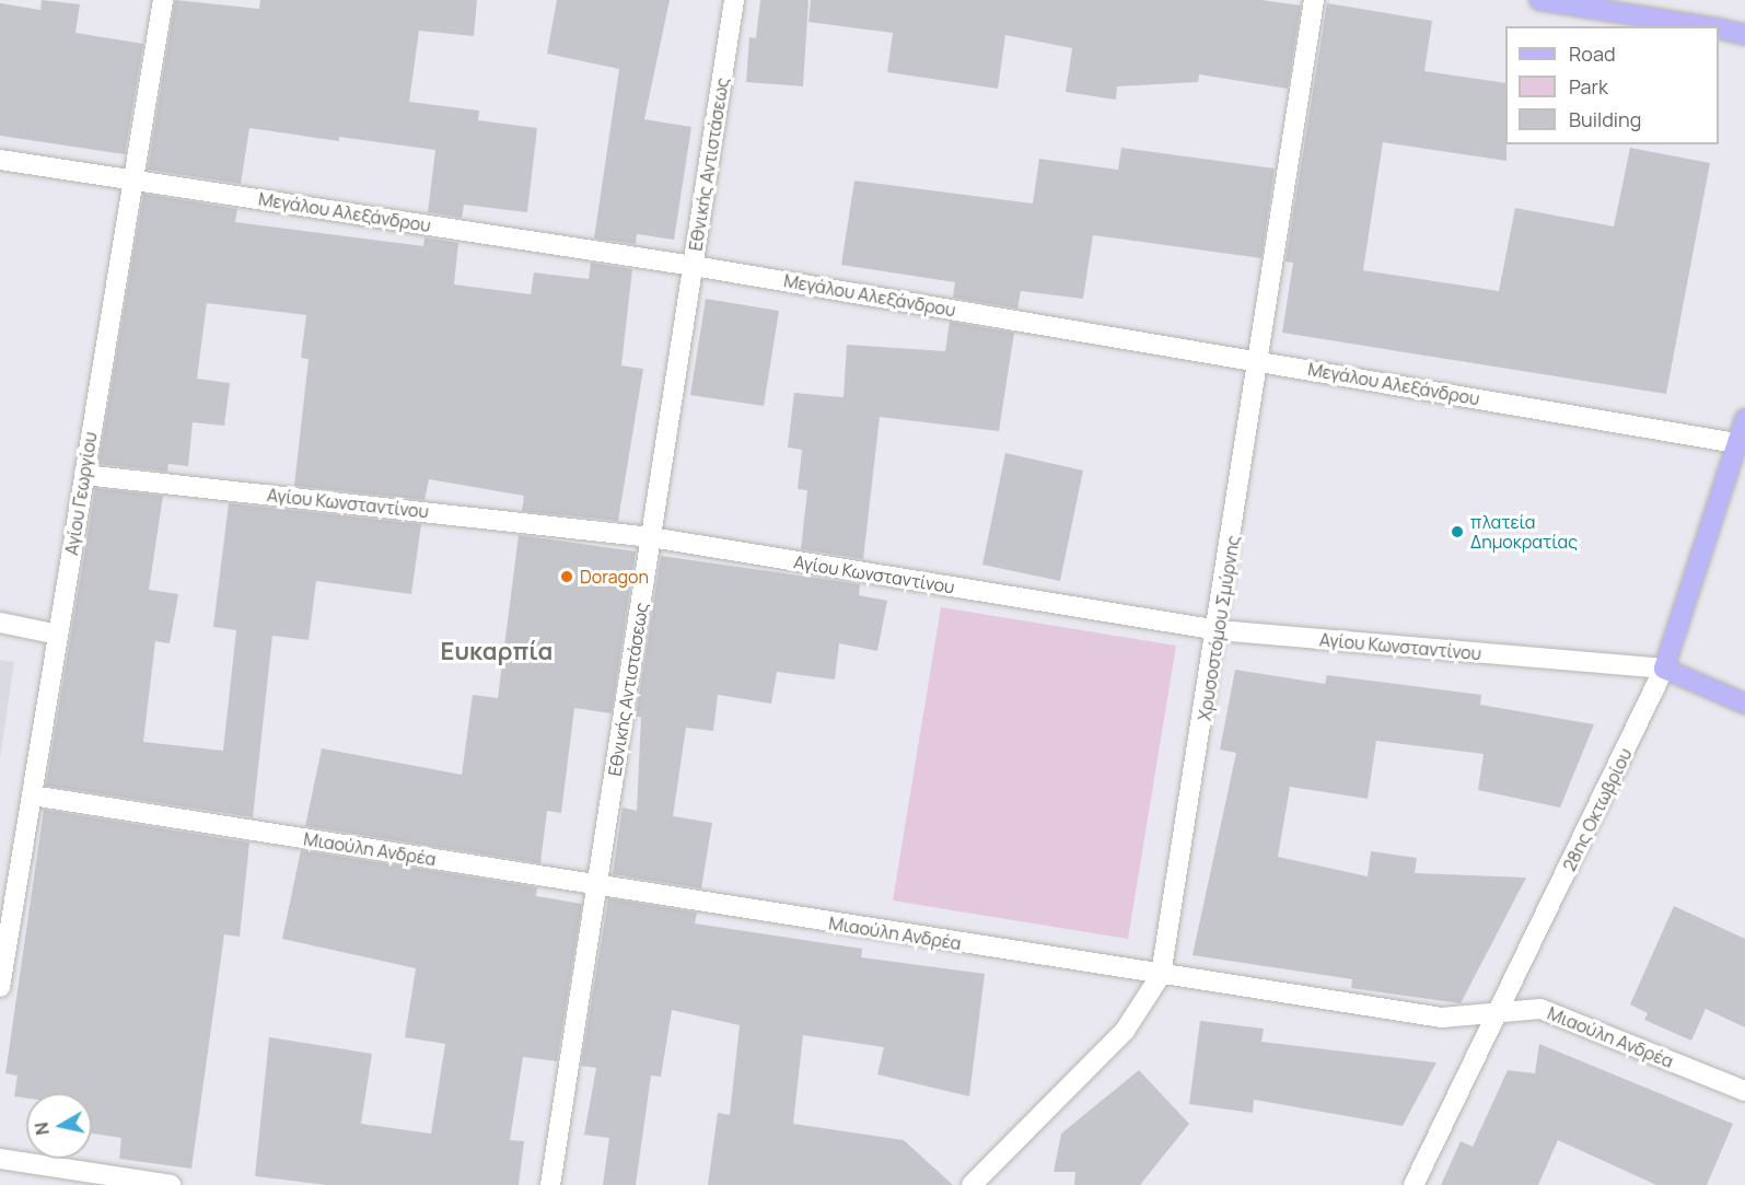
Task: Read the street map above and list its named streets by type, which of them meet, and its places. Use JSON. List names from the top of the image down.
{
  "streets": {
    "main road": ["28ης Οκτωβρίου"],
    "street": [
      "Εθνικής Αντιστάσεως",
      "Μεγάλου Αλεξάνδρου",
      "Αγίου Γεωργίου",
      "Αγίου Κωνσταντίνου",
      "Χρυσοστόμου Σμύρνης",
      "Μιαούλη Ανδρέα"
    ]
  },
  "crossings": [
    ["Εθνικής Αντιστάσεως", "Μεγάλου Αλεξάνδρου"],
    ["Εθνικής Αντιστάσεως", "Αγίου Κωνσταντίνου"],
    ["Εθνικής Αντιστάσεως", "Μιαούλη Ανδρέα"],
    ["Μεγάλου Αλεξάνδρου", "Αγίου Γεωργίου"],
    ["Μεγάλου Αλεξάνδρου", "Χρυσοστόμου Σμύρνης"],
    ["Μεγάλου Αλεξάνδρου", "28ης Οκτωβρίου"],
    ["Αγίου Γεωργίου", "Αγίου Κωνσταντίνου"],
    ["Αγίου Γεωργίου", "Μιαούλη Ανδρέα"],
    ["Αγίου Κωνσταντίνου", "Χρυσοστόμου Σμύρνης"],
    ["Αγίου Κωνσταντίνου", "28ης Οκτωβρίου"],
    ["Χρυσοστόμου Σμύρνης", "Μιαούλη Ανδρέα"],
    ["28ης Οκτωβρίου", "Μιαούλη Ανδρέα"]
  ],
  "districts": ["Ευκαρπία"],
  "places": ["πλατεία Δημοκρατίας", "Doragon"],
  "legend": ["Road", "Park", "Building"],
  "north": "left"
}
